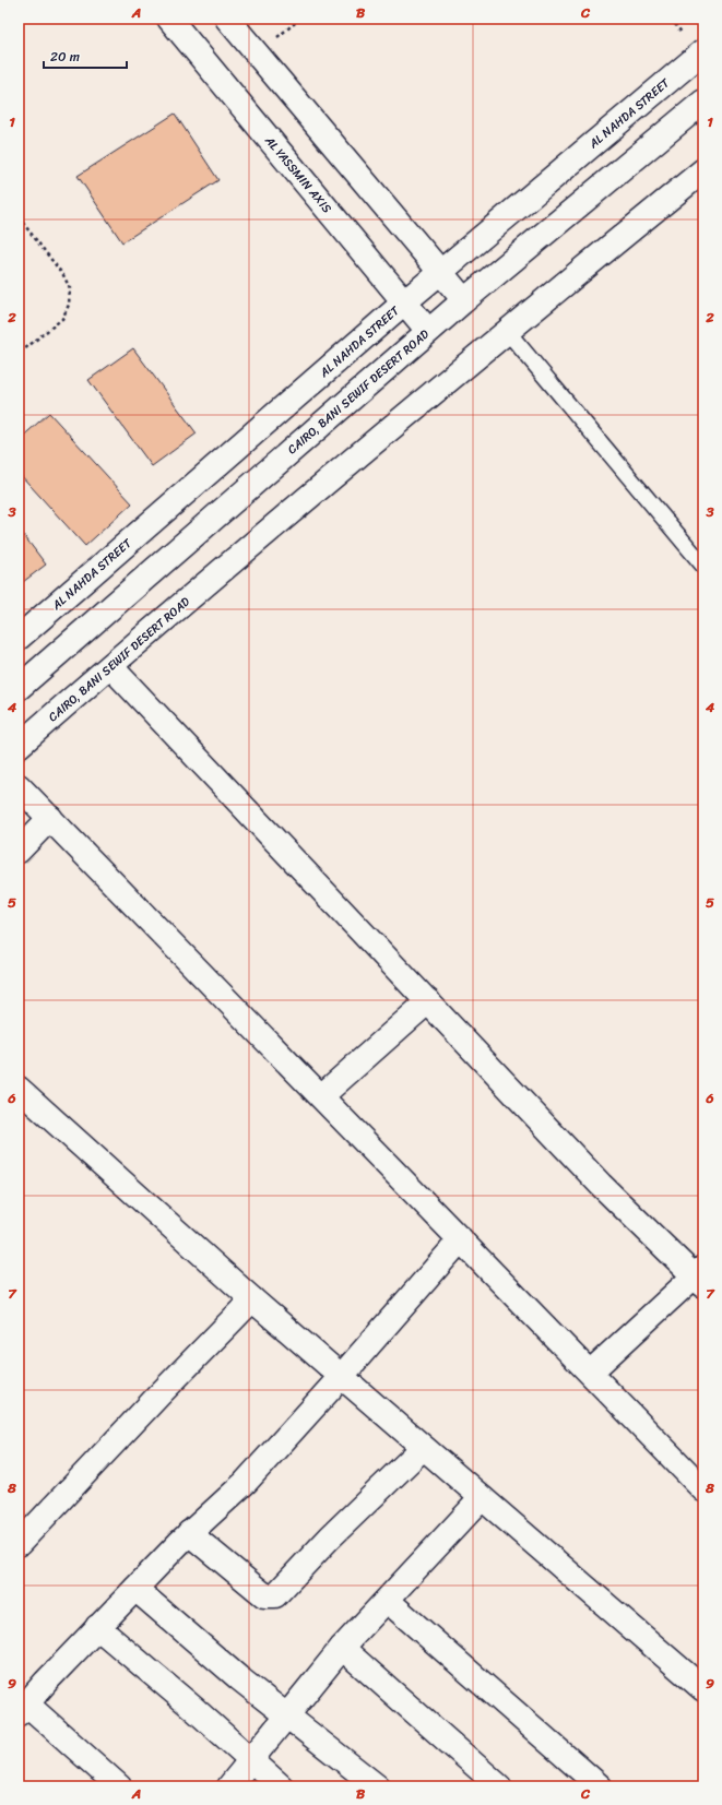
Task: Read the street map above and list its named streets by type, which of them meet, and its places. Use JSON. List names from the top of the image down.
{
  "streets": {
    "street": ["AL NAHDA STREET", "AL YASSMIN AXIS", "CAIRO, BANI SEWIF DESERT ROAD"]
  },
  "crossings": [
    ["AL NAHDA STREET", "AL YASSMIN AXIS"],
    ["AL YASSMIN AXIS", "CAIRO, BANI SEWIF DESERT ROAD"]
  ],
  "scale_bar": "20 m",
  "grid": {
    "columns": ["A", "B", "C"],
    "rows": [
      "1",
      "2",
      "3",
      "4",
      "5",
      "6",
      "7",
      "8",
      "9"
    ]
  }
}
